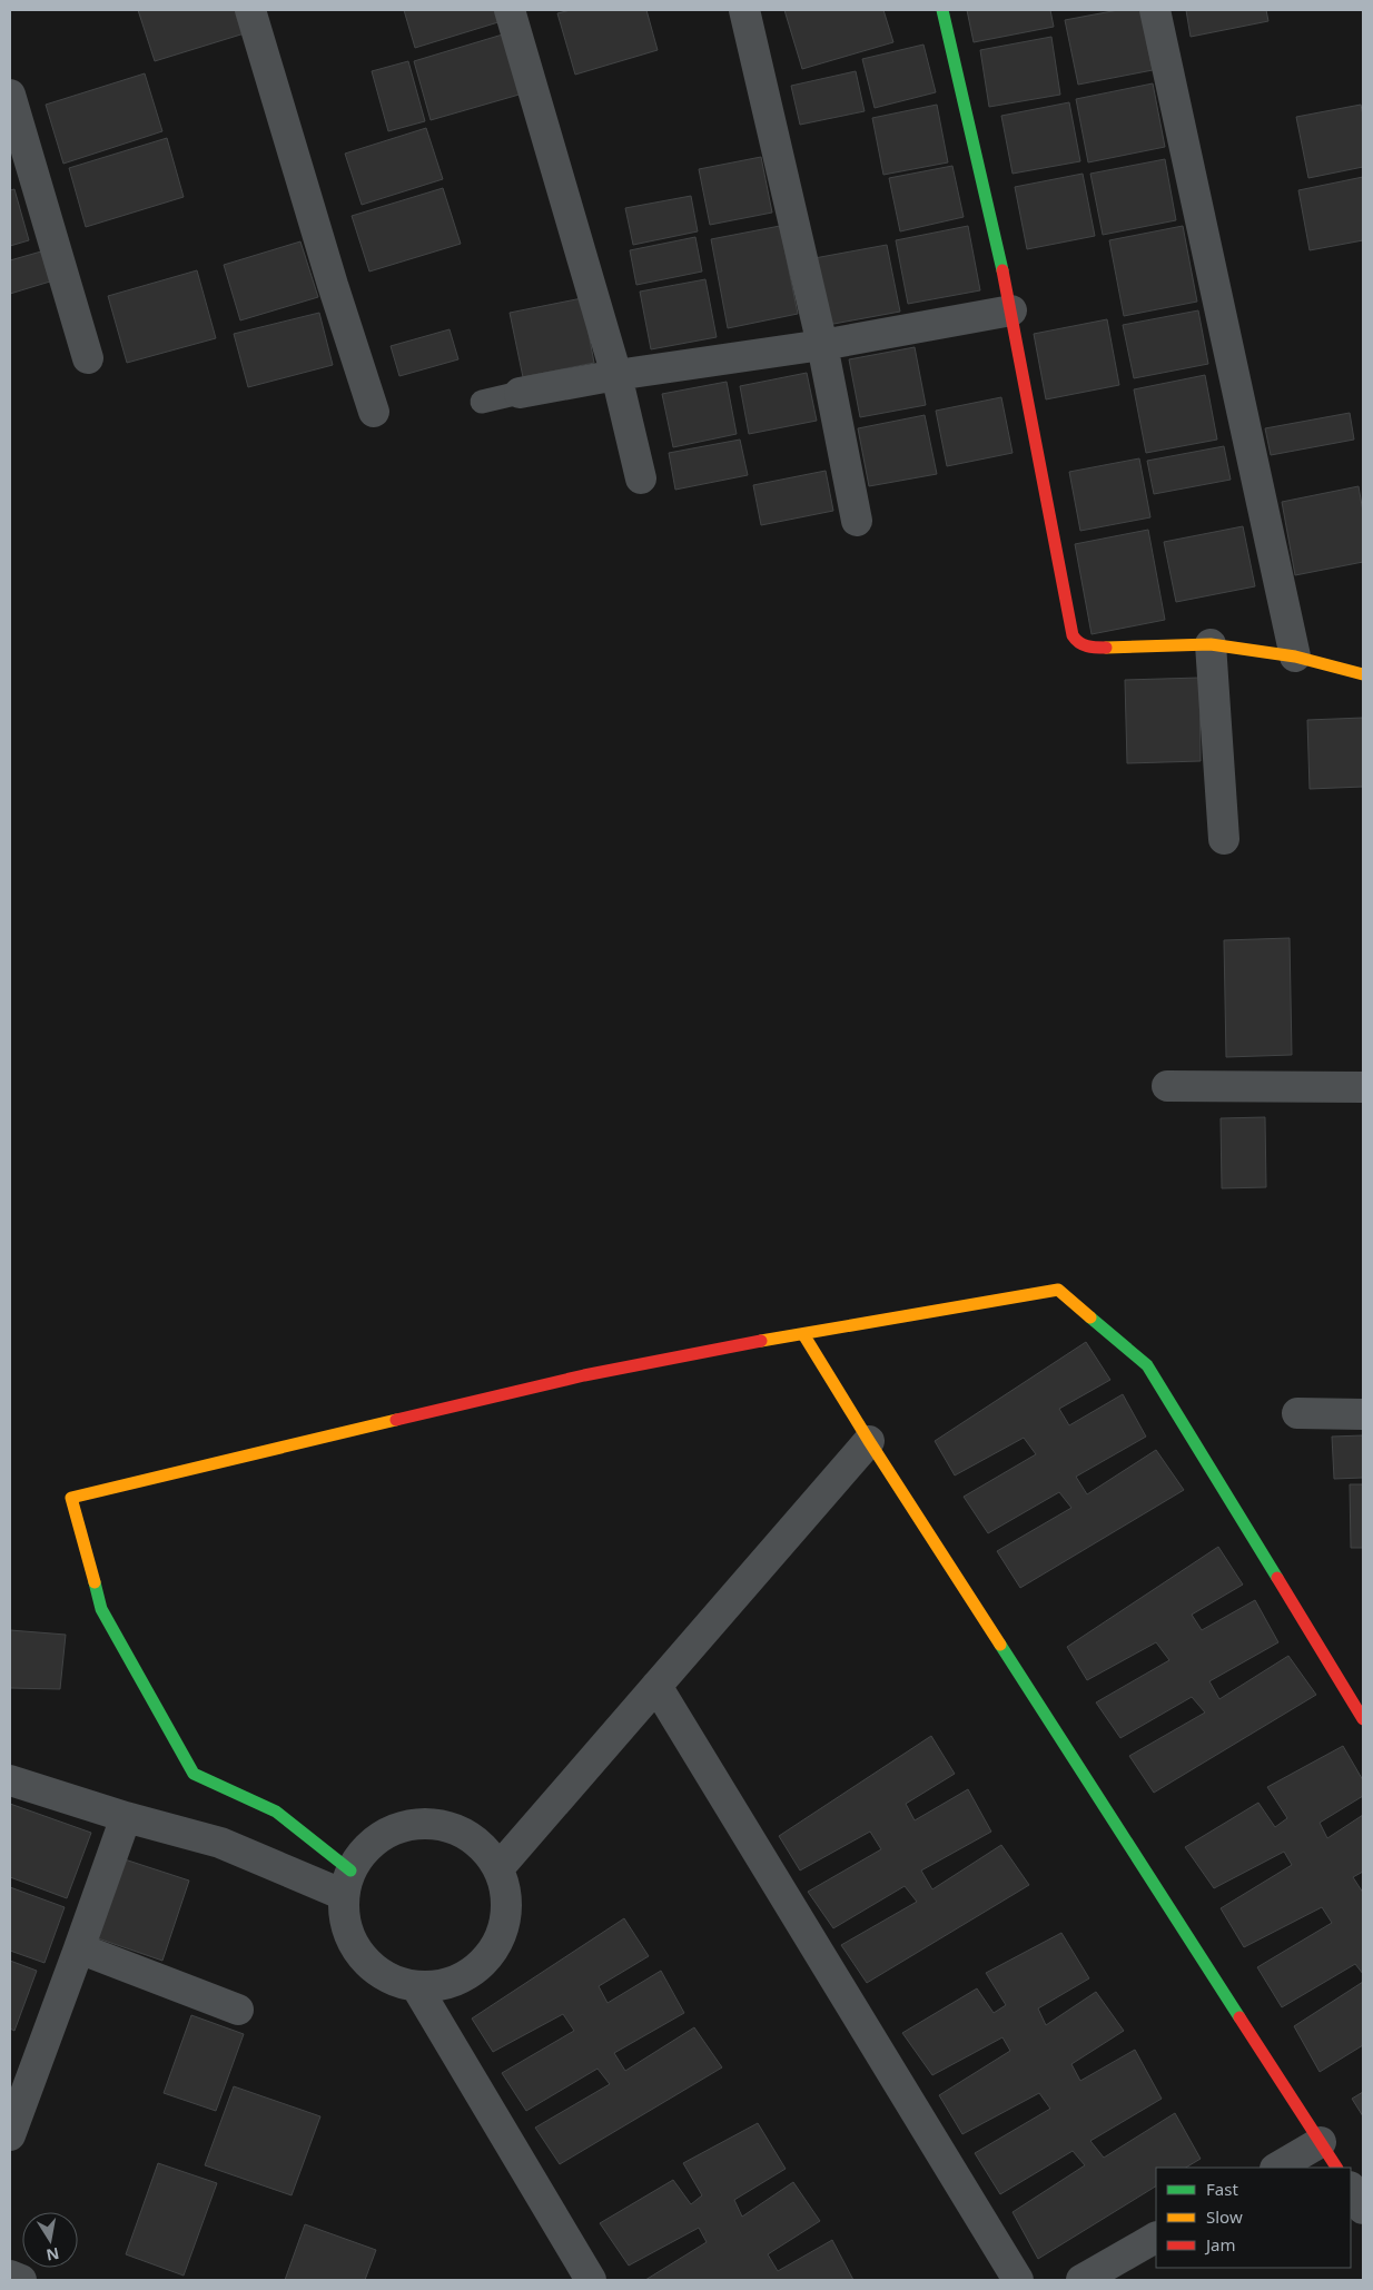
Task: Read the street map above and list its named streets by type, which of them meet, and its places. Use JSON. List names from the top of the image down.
{
  "legend": ["Fast", "Slow", "Jam"],
  "north": "bottom"
}
